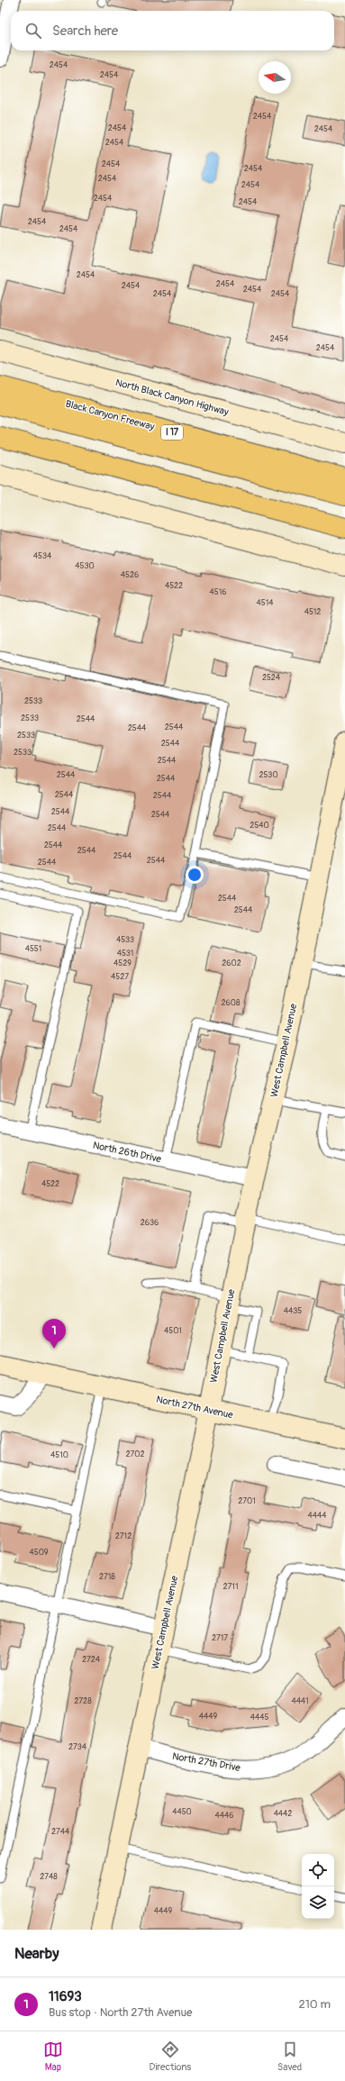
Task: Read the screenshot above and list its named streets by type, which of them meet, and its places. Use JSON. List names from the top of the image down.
{
  "streets": {
    "highway": ["Black Canyon Freeway", "I 17"],
    "street": [
      "North Black Canyon Highway",
      "West Campbell Avenue",
      "North 26th Drive",
      "North 27th Avenue",
      "North 27th Drive"
    ]
  },
  "crossings": [
    ["West Campbell Avenue", "North 26th Drive"],
    ["West Campbell Avenue", "North 27th Avenue"],
    ["West Campbell Avenue", "North 27th Drive"]
  ],
  "house_numbers": [
    "2454",
    "2454",
    "2454",
    "2454",
    "2454",
    "2454",
    "2454",
    "2454",
    "2454",
    "2454",
    "2454",
    "2454",
    "2454",
    "2454",
    "2454",
    "2454",
    "2454",
    "2454",
    "2454",
    "2454",
    "2454",
    "2454",
    "4534",
    "4530",
    "4526",
    "4522",
    "4516",
    "4514",
    "4512",
    "2524",
    "2533",
    "2533",
    "2544",
    "2544",
    "2544",
    "2533",
    "2544",
    "2533",
    "2544",
    "2544",
    "2530",
    "2544",
    "2544",
    "2544",
    "2544",
    "2544",
    "2540",
    "2544",
    "2544",
    "2544",
    "2544",
    "2544",
    "2544",
    "2544",
    "2544",
    "4533",
    "4551",
    "4531",
    "4529",
    "2602",
    "4527",
    "2608",
    "4522",
    "2636",
    "4435",
    "4501",
    "2702",
    "4510",
    "2701",
    "4444",
    "2712",
    "4509",
    "2718",
    "2711",
    "2717",
    "2724",
    "2728",
    "4441",
    "4449",
    "4445",
    "2734",
    "4450",
    "4442",
    "4446",
    "2744",
    "2748",
    "4449"
  ],
  "north": "left",
  "page": {
    "search": "Search here",
    "pins": "1",
    "heading": "Nearby",
    "list": [
      {
        "mark": "1",
        "name": "11693",
        "note": "Bus stop · North 27th Avenue",
        "value": "210 m"
      }
    ],
    "nav": ["Map", "Directions", "Saved"]
  }
}
